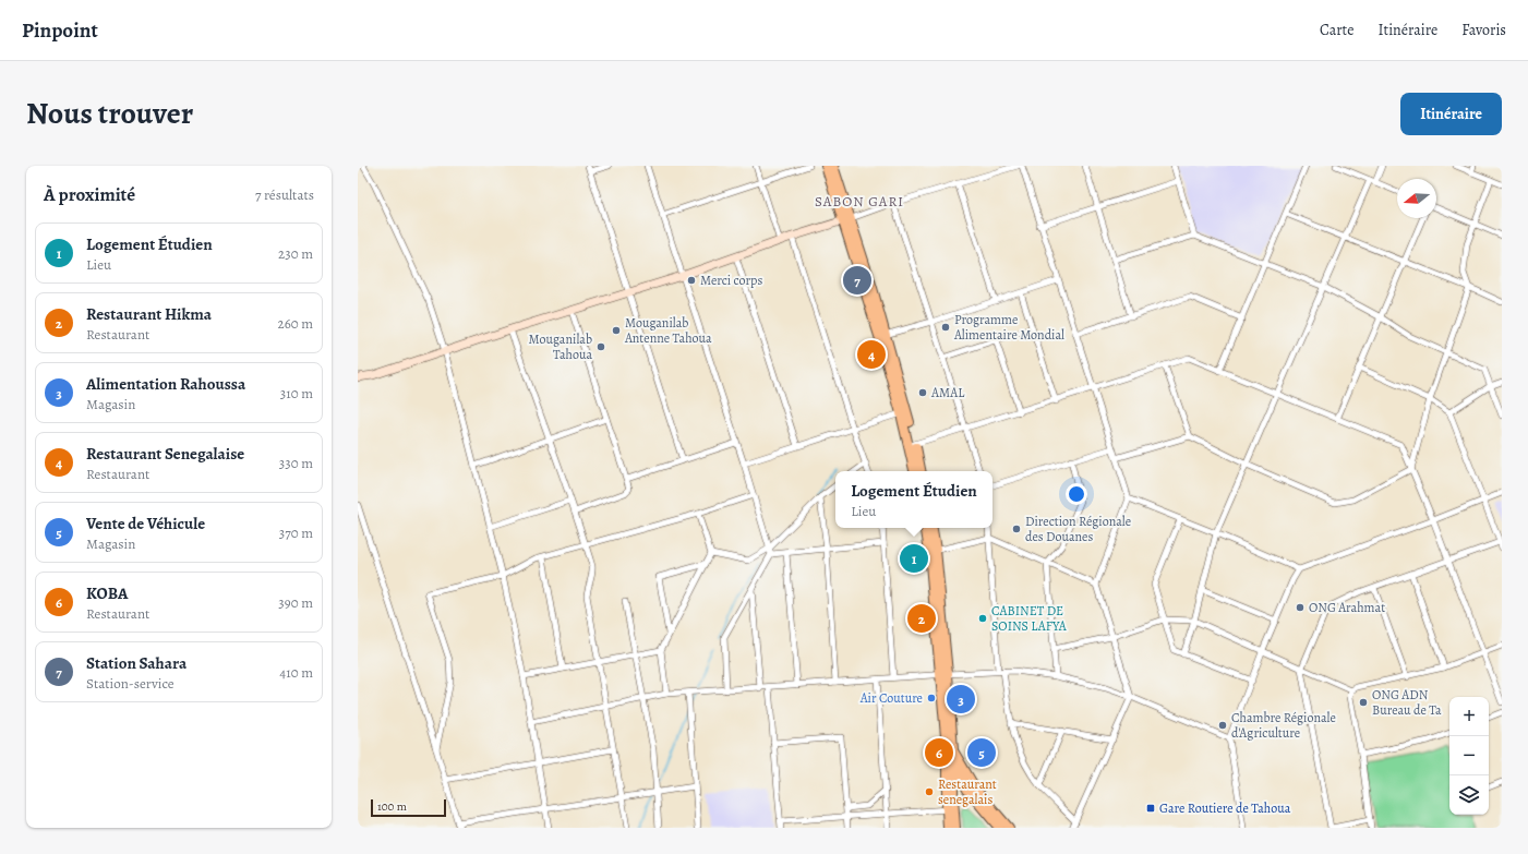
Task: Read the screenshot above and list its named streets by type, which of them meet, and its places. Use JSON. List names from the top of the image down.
{
  "districts": ["SABON GARI"],
  "places": {
    "other": [
      "Merci corps",
      "Programme Alimentaire Mondial",
      "Mouganilab Antenne Tahoua",
      "Mouganilab Tahoua",
      "AMAL",
      "Direction Régionale des Douanes",
      "ONG Arahmat",
      "CABINET DE SOINS LAFYA",
      "Air Couture",
      "ONG ADN Bureau de Ta",
      "Chambre Régionale d'Agriculture",
      "Restaurant senegalais"
    ],
    "transit": ["Gare Routiere de Tahoua"]
  },
  "scale_bar": "100 m",
  "north": "left",
  "page": {
    "header": "Pinpoint",
    "nav": ["Carte", "Itinéraire", "Favoris"],
    "title": "Nous trouver",
    "buttons": "Itinéraire",
    "heading": ["À proximité", "7 résultats"],
    "list": [
      {
        "mark": "1",
        "name": "Logement Étudien",
        "note": "Lieu",
        "value": "230 m"
      },
      {
        "mark": "2",
        "name": "Restaurant Hikma",
        "note": "Restaurant",
        "value": "260 m"
      },
      {
        "mark": "3",
        "name": "Alimentation Rahoussa",
        "note": "Magasin",
        "value": "310 m"
      },
      {
        "mark": "4",
        "name": "Restaurant Senegalaise",
        "note": "Restaurant",
        "value": "330 m"
      },
      {
        "mark": "5",
        "name": "Vente de Véhicule",
        "note": "Magasin",
        "value": "370 m"
      },
      {
        "mark": "6",
        "name": "KOBA",
        "note": "Restaurant",
        "value": "390 m"
      },
      {
        "mark": "7",
        "name": "Station Sahara",
        "note": "Station-service",
        "value": "410 m"
      }
    ],
    "pins": [
      "7",
      "4",
      "1",
      "2",
      "3",
      "5",
      "6"
    ],
    "popup": ["Logement Étudien", "Lieu"],
    "map_buttons": ["+", "−"],
    "scale": "100 m"
  }
}
